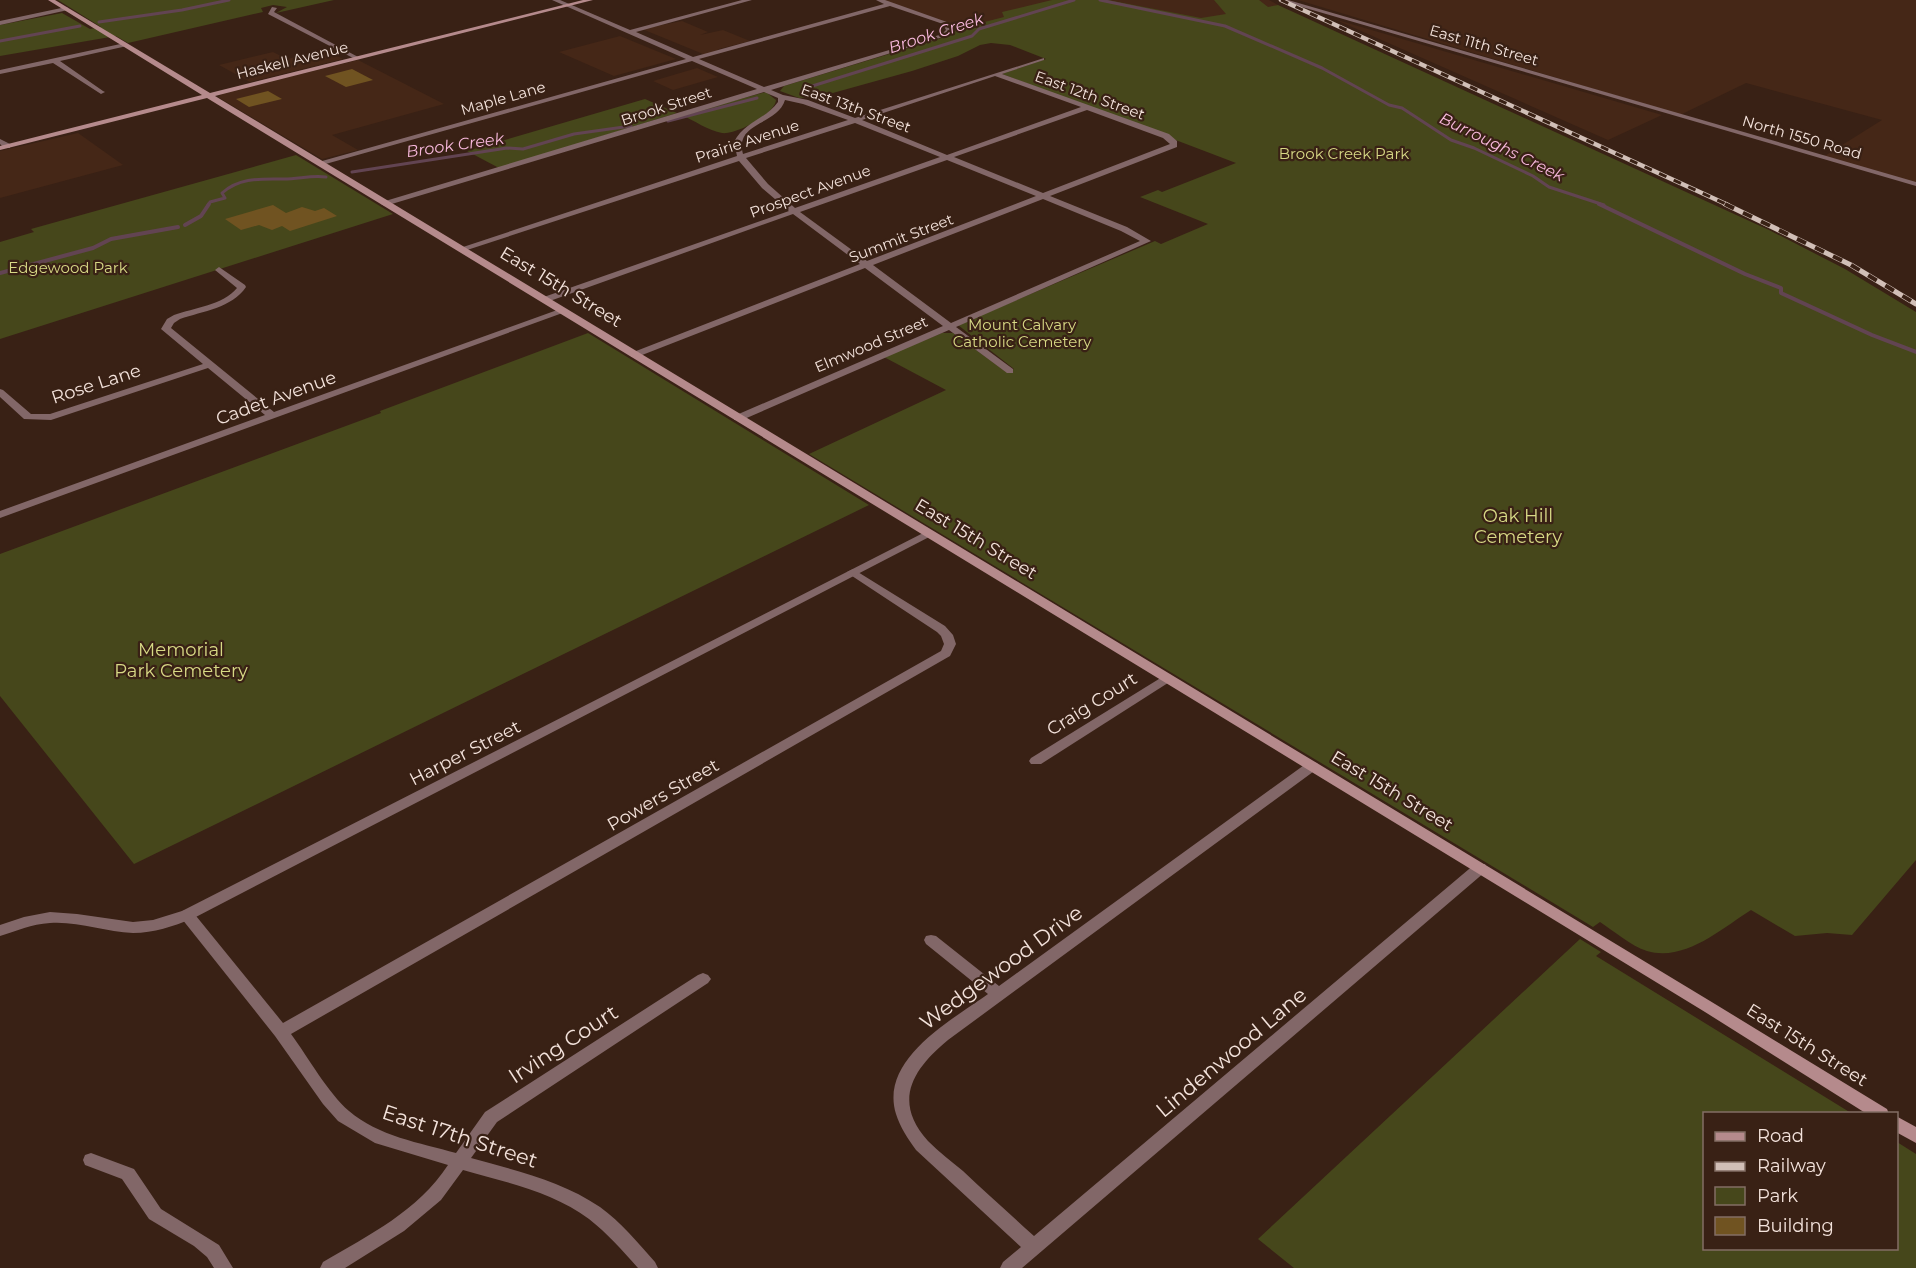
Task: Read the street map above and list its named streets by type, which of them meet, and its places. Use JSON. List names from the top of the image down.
{
  "streets": {
    "main road": ["Haskell Avenue", "East 15th Street"],
    "street": [
      "East 11th Street",
      "East 12th Street",
      "Maple Lane",
      "Brook Street",
      "East 13th Street",
      "North 1550 Road",
      "Prairie Avenue",
      "Prospect Avenue",
      "Summit Street",
      "Elmwood Street",
      "Rose Lane",
      "Cadet Avenue",
      "Craig Court",
      "Harper Street",
      "Powers Street",
      "Wedgewood Drive",
      "Irving Court",
      "Lindenwood Lane",
      "East 17th Street"
    ]
  },
  "crossings": [
    ["East 11th Street", "North 1550 Road"],
    ["Haskell Avenue", "East 13th Street"],
    ["Haskell Avenue", "East 15th Street"],
    ["East 12th Street", "Prairie Avenue"],
    ["East 12th Street", "Prospect Avenue"],
    ["East 12th Street", "Summit Street"],
    ["Maple Lane", "Brook Street"],
    ["Maple Lane", "East 13th Street"],
    ["Maple Lane", "East 15th Street"],
    ["Brook Street", "East 13th Street"],
    ["Brook Street", "East 15th Street"],
    ["East 13th Street", "Prairie Avenue"],
    ["East 13th Street", "Prospect Avenue"],
    ["East 13th Street", "Summit Street"],
    ["East 13th Street", "Elmwood Street"],
    ["Prairie Avenue", "East 15th Street"],
    ["Prospect Avenue", "East 15th Street"],
    ["Summit Street", "East 15th Street"],
    ["East 15th Street", "Elmwood Street"],
    ["East 15th Street", "Cadet Avenue"],
    ["East 15th Street", "Craig Court"],
    ["East 15th Street", "Harper Street"],
    ["East 15th Street", "Wedgewood Drive"],
    ["East 15th Street", "Lindenwood Lane"],
    ["Harper Street", "Powers Street"],
    ["Harper Street", "East 17th Street"],
    ["Powers Street", "East 17th Street"],
    ["Wedgewood Drive", "Lindenwood Lane"],
    ["Irving Court", "East 17th Street"]
  ],
  "water": ["Brook Creek", "Burroughs Creek"],
  "parks": [
    "Brook Creek Park",
    "Edgewood Park",
    "Mount Calvary Catholic Cemetery",
    "Oak Hill Cemetery",
    "Memorial Park Cemetery"
  ],
  "legend": [
    "Road",
    "Railway",
    "Park",
    "Building"
  ]
}
